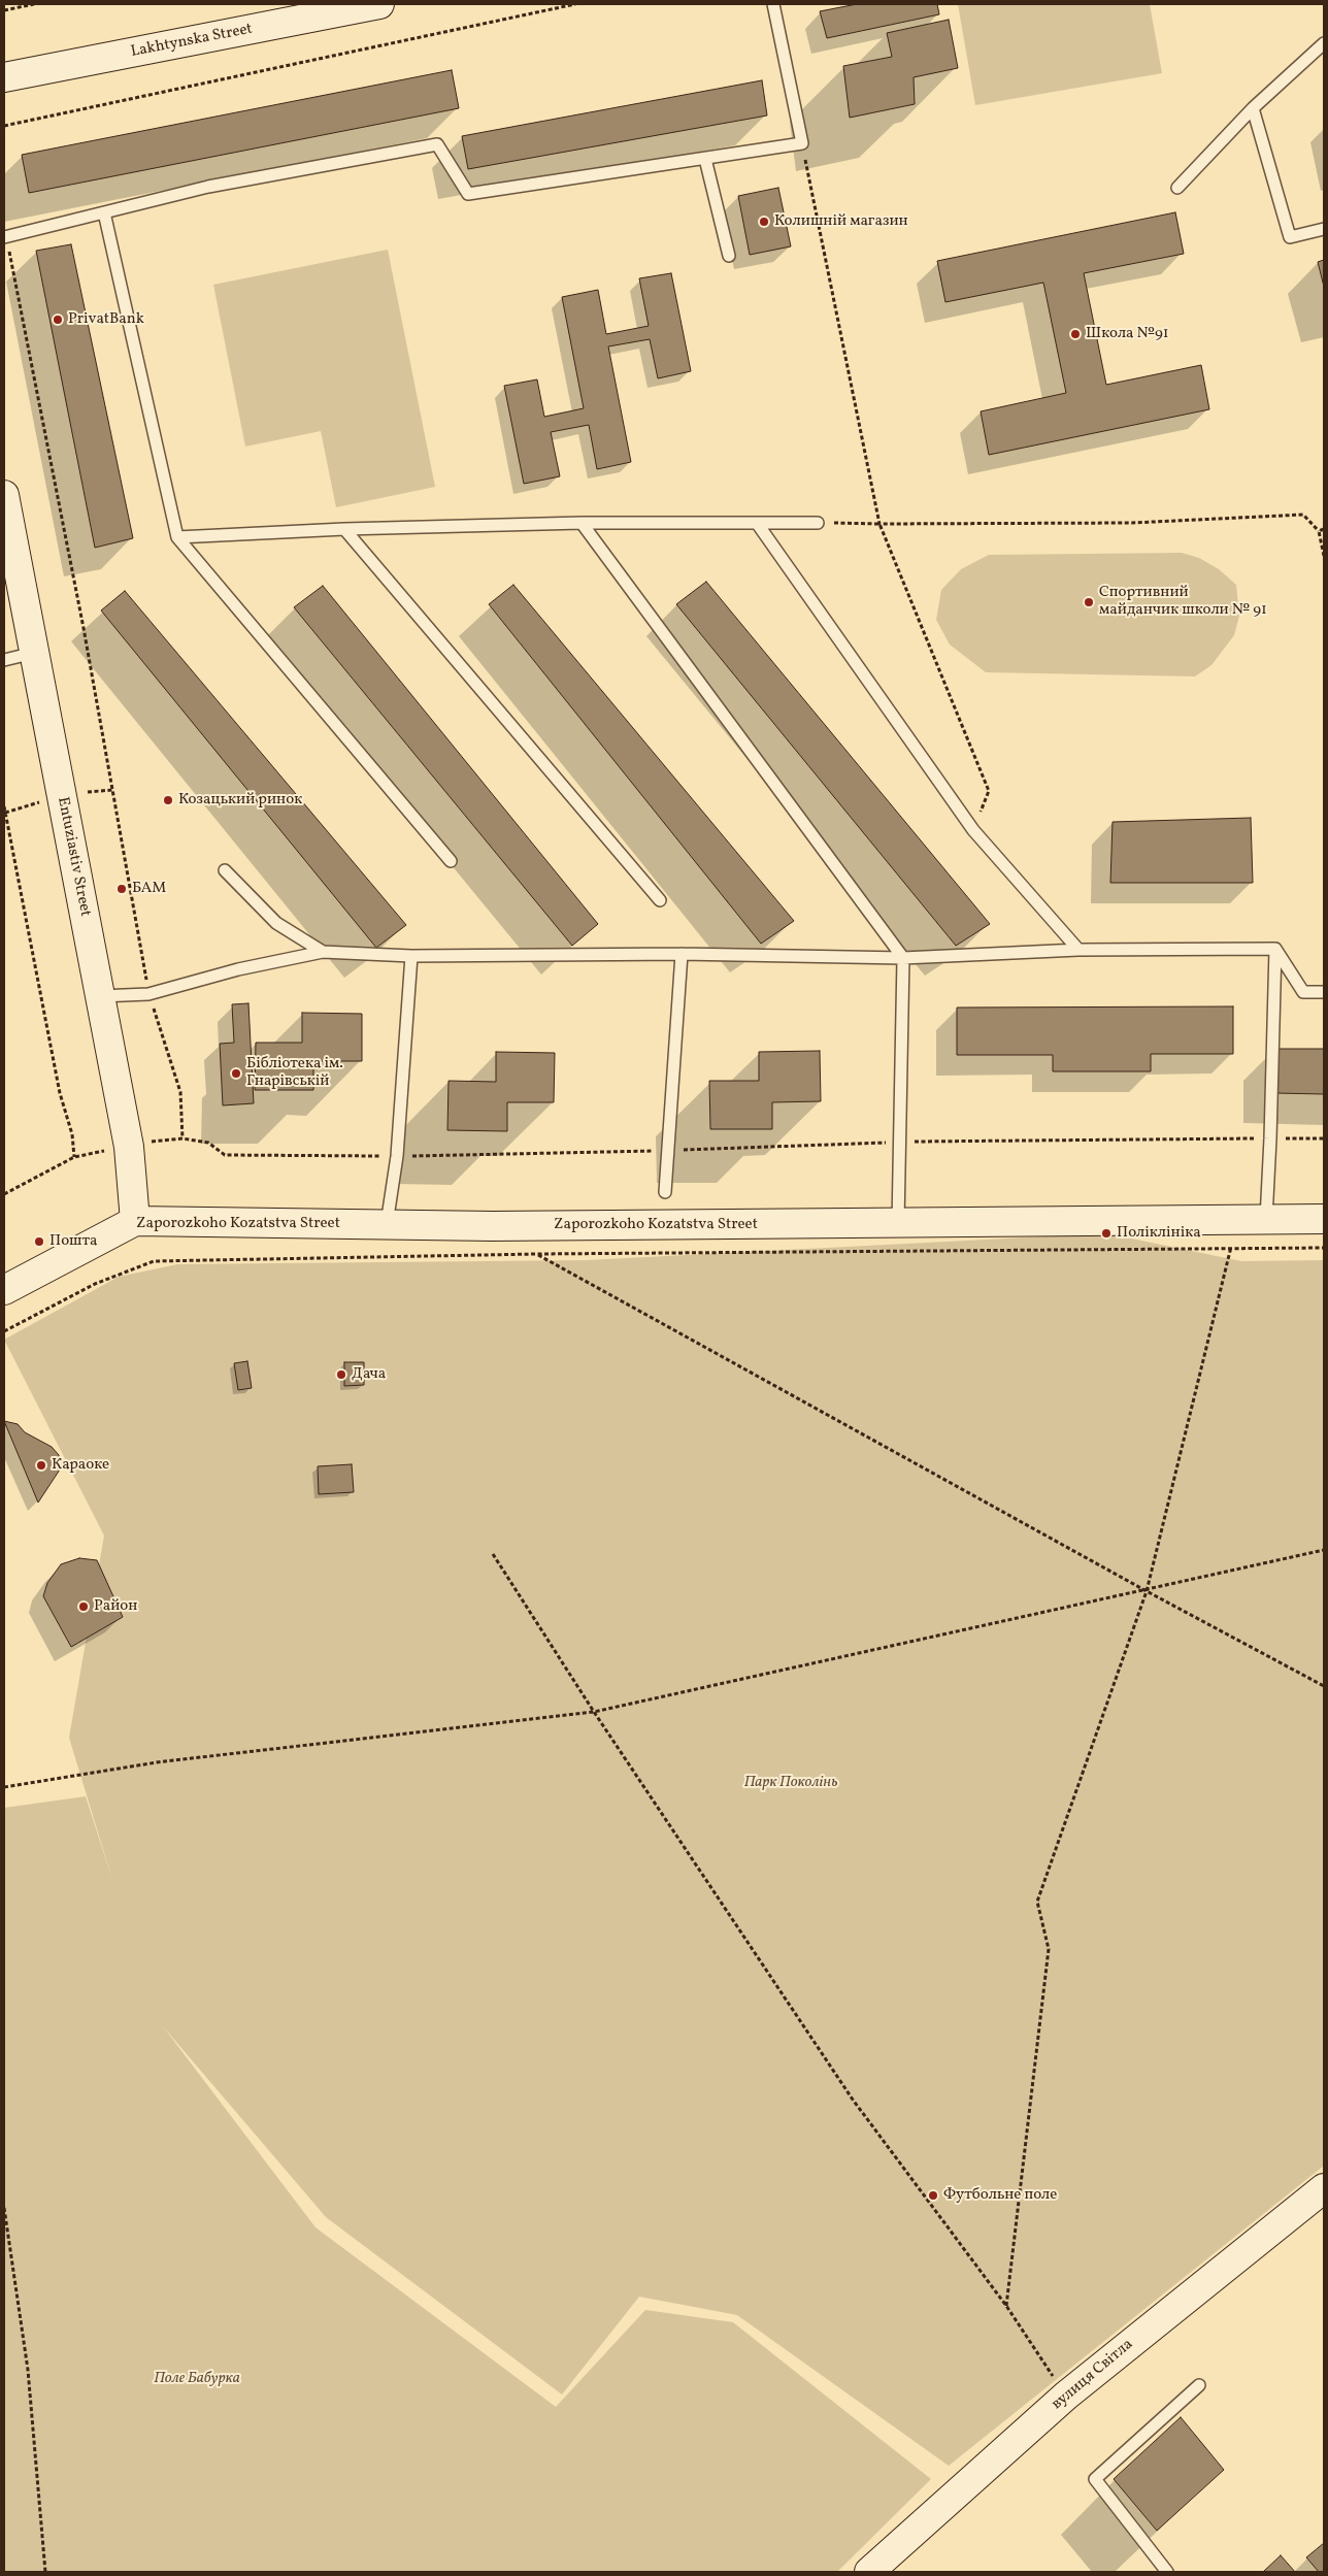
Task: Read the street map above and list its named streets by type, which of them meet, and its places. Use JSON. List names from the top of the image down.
{
  "streets": {
    "street": [
      "Lakhtynska Street",
      "Entuziastiv Street",
      "Zaporozkoho Kozatstva Street",
      "вулиця Світла"
    ]
  },
  "crossings": [
    ["Entuziastiv Street", "Zaporozkoho Kozatstva Street"]
  ],
  "parks": ["Парк Поколінь", "Поле Бабурка"],
  "places": [
    "Колишній магазин",
    "PrivatBank",
    "Школа №91",
    "Спортивний майданчик школи № 91",
    "Козацький ринок",
    "БАМ",
    "Бібліотека ім. Гнарівській",
    "Поліклініка",
    "Пошта",
    "Дача",
    "Караоке",
    "Район",
    "Футбольне поле"
  ]
}
